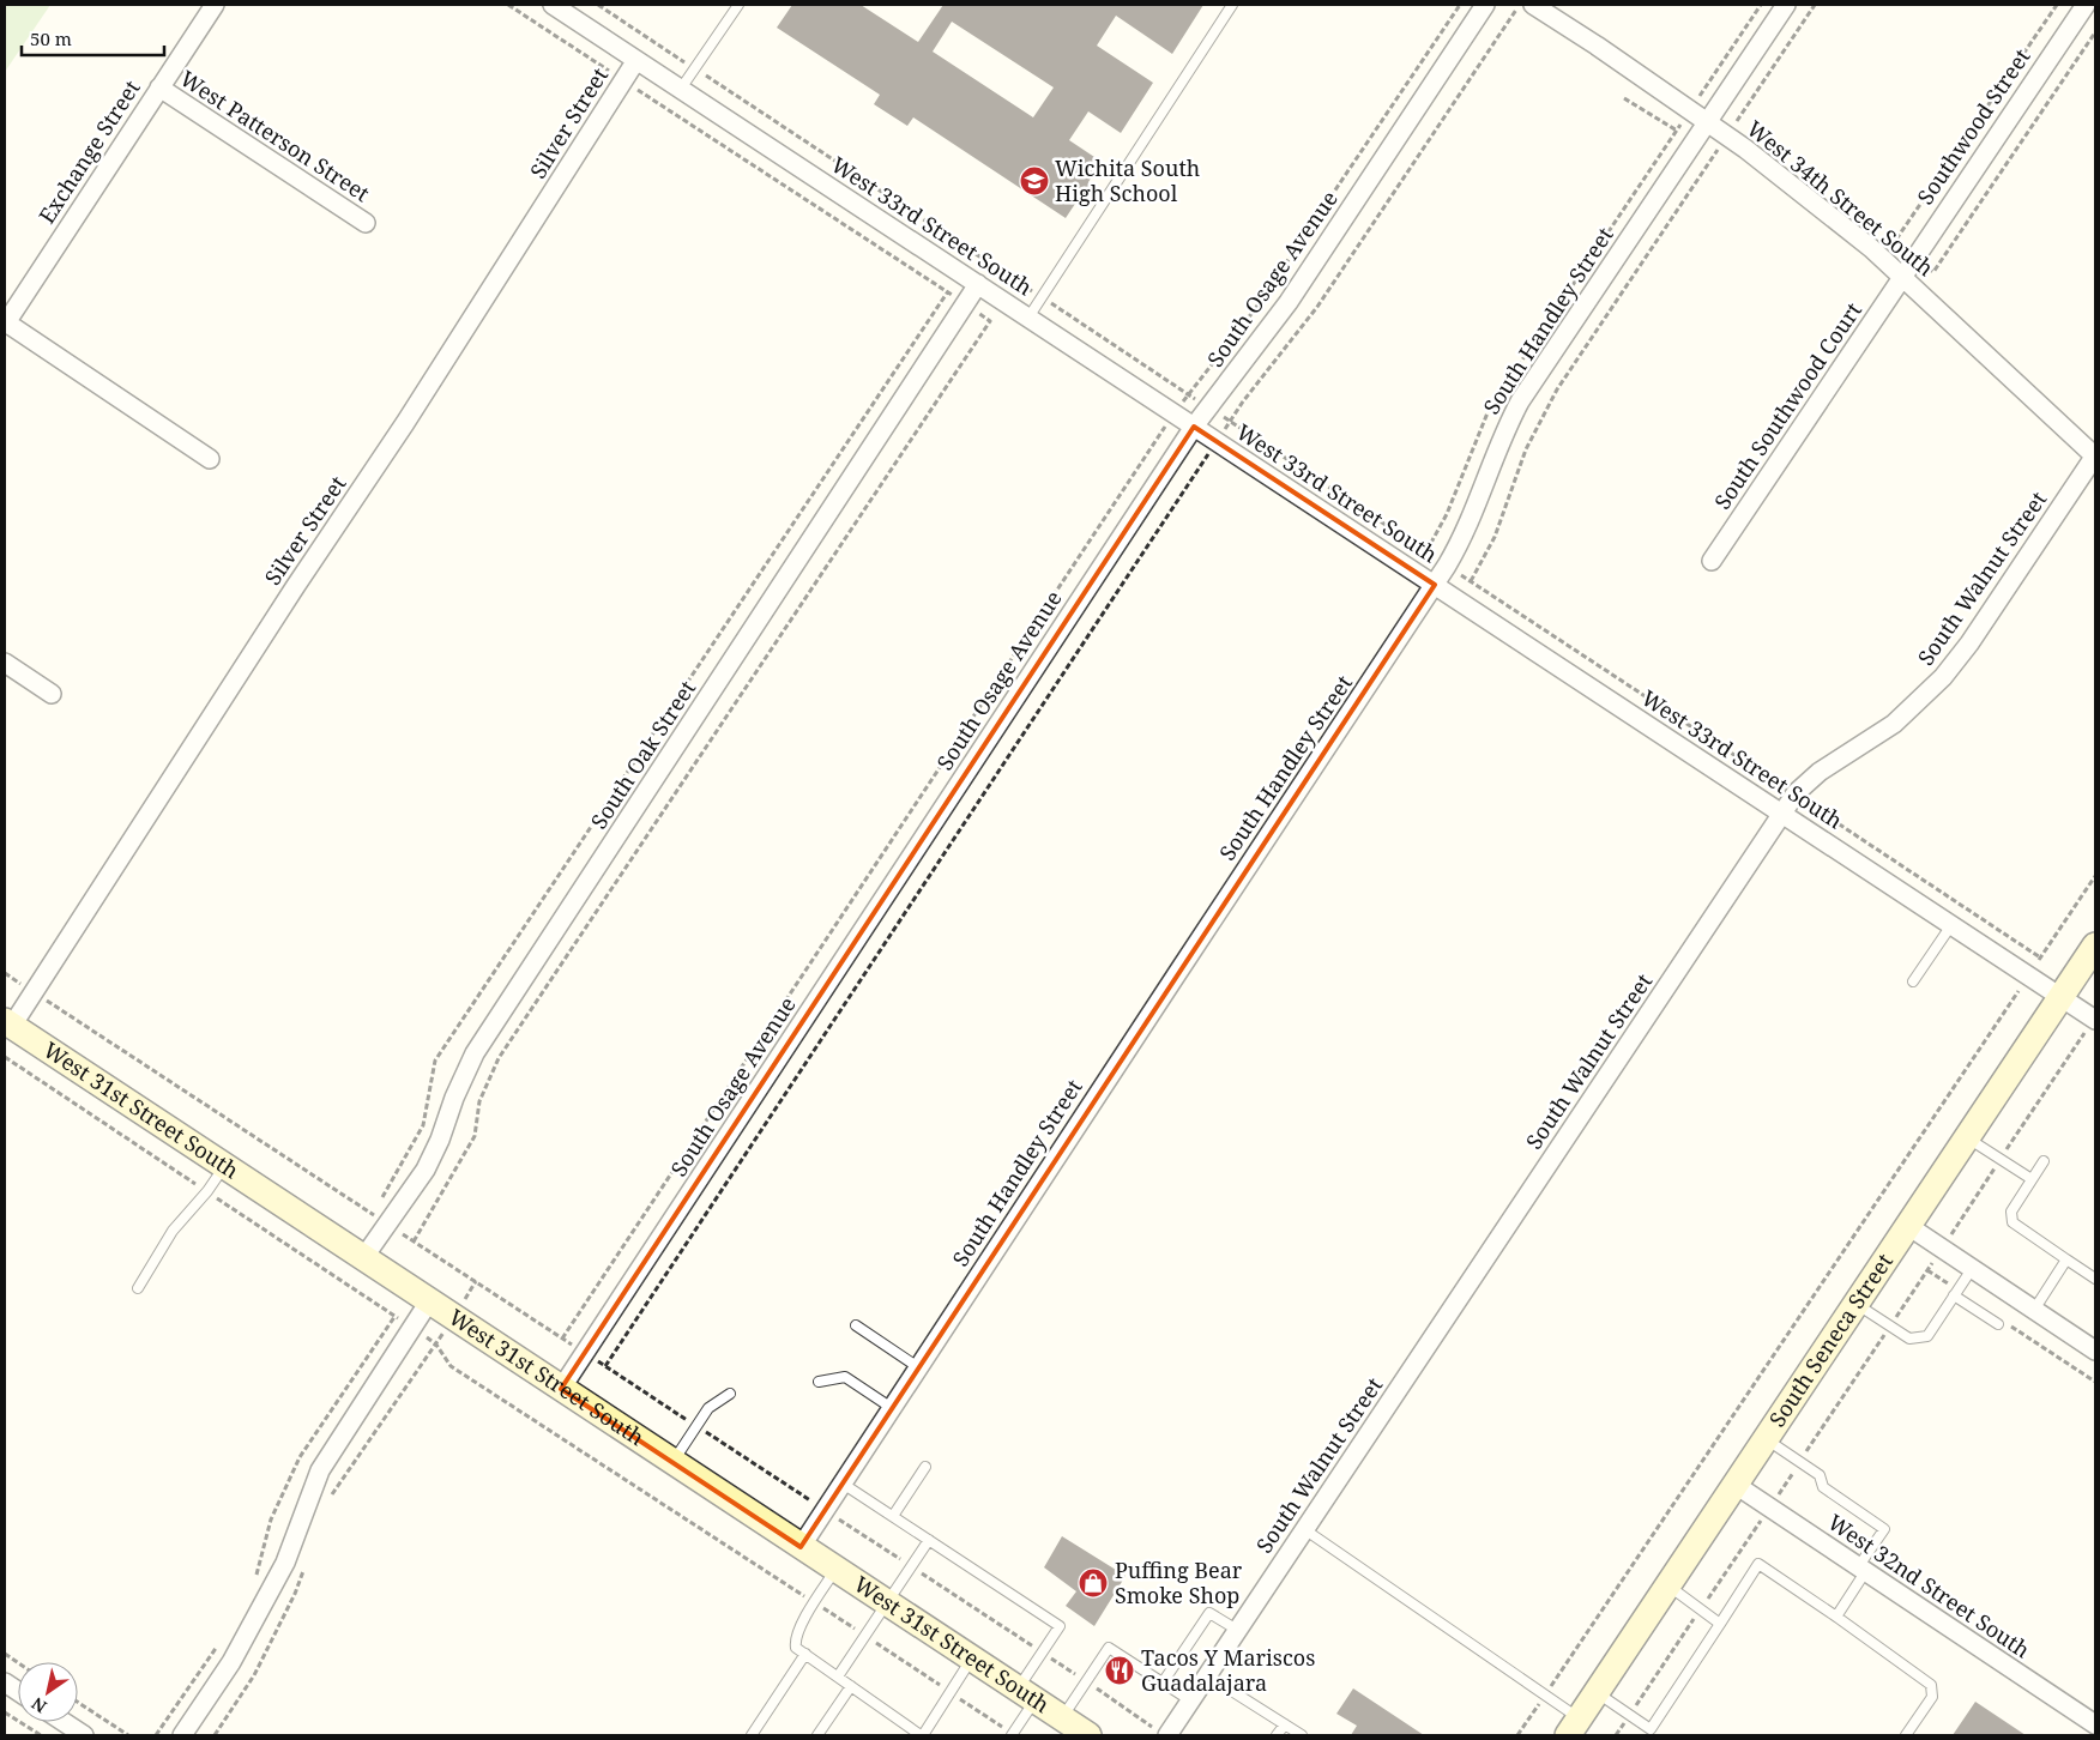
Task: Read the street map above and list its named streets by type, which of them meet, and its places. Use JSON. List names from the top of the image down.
{
  "streets": {
    "street": [
      "Silver Street",
      "Southwood Street",
      "West Patterson Street",
      "Exchange Street",
      "West 34th Street South",
      "West 33rd Street South",
      "South Osage Avenue",
      "South Handley Street",
      "South Southwood Court",
      "South Walnut Street",
      "South Oak Street",
      "West 31st Street South",
      "South Seneca Street",
      "West 32nd Street South"
    ]
  },
  "crossings": [
    ["Silver Street", "West 33rd Street South"],
    ["Silver Street", "West 31st Street South"],
    ["Southwood Street", "West 34th Street South"],
    ["Southwood Street", "South Southwood Court"],
    ["West Patterson Street", "Exchange Street"],
    ["West 34th Street South", "South Handley Street"],
    ["West 34th Street South", "South Southwood Court"],
    ["West 34th Street South", "South Walnut Street"],
    ["West 33rd Street South", "South Osage Avenue"],
    ["West 33rd Street South", "South Handley Street"],
    ["West 33rd Street South", "South Walnut Street"],
    ["West 33rd Street South", "South Oak Street"],
    ["West 33rd Street South", "South Seneca Street"],
    ["South Osage Avenue", "West 31st Street South"],
    ["South Handley Street", "West 31st Street South"],
    ["South Oak Street", "West 31st Street South"],
    ["South Seneca Street", "West 32nd Street South"]
  ],
  "places": {
    "school or university": ["Wichita South High School"],
    "shop": ["Puffing Bear Smoke Shop"],
    "restaurant": ["Tacos Y Mariscos Guadalajara"]
  },
  "scale_bar": "50 m",
  "north": "bottom left"
}
